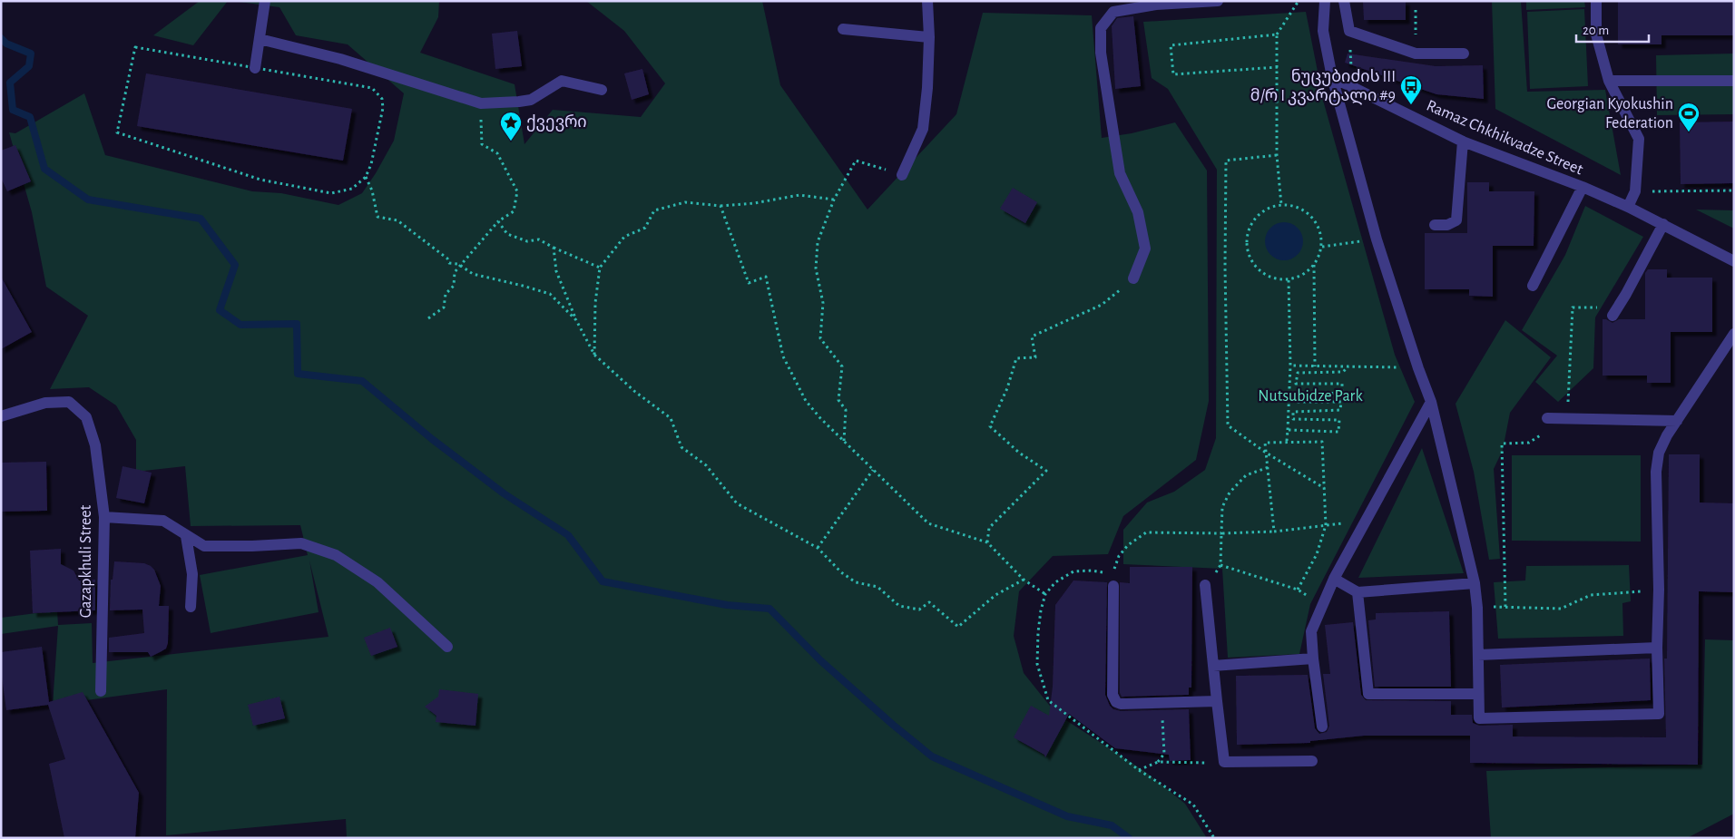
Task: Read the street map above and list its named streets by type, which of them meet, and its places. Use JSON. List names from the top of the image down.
{
  "streets": {
    "street": ["Ramaz Chkhikvadze Street", "Gazapkhuli Street"]
  },
  "parks": ["Nutsubidze Park"],
  "places": {
    "bus stop": ["ნუცუბიძის III მ/რ I კვარტალი #9"],
    "sports": ["Georgian Kyokushin Federation"],
    "place": ["ქვევრი"]
  },
  "scale_bar": "20 m"
}
